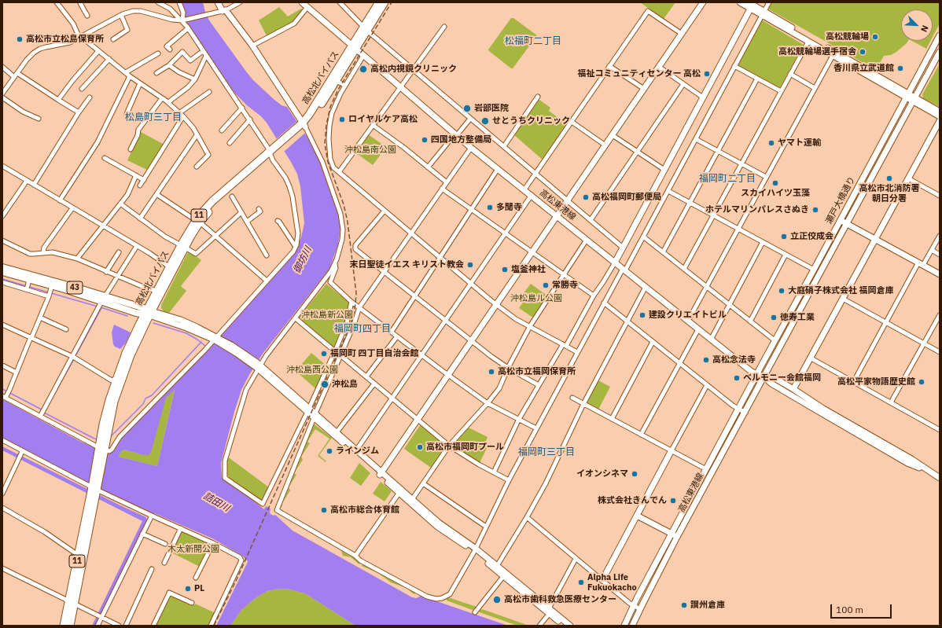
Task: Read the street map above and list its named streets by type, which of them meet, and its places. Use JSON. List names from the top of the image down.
{
  "streets": {
    "highway": ["高松北バイパス", "11"],
    "main road": ["43"],
    "street": ["瀬戸大橋通り", "高松東港線"]
  },
  "crossings": [
    ["高松北バイパス", "高松東港線"],
    ["高松北バイパス", "43"],
    ["瀬戸大橋通り", "高松東港線"]
  ],
  "districts": [
    "松福町二丁目",
    "松島町三丁目",
    "福岡町二丁目",
    "福岡町四丁目",
    "福岡町三丁目"
  ],
  "water": ["御坊川", "詰田川"],
  "parks": [
    "沖松島南公園",
    "沖松島ル公園",
    "沖松島新公園",
    "沖松島西公園",
    "木太新開公園"
  ],
  "places": [
    "高松競輪場",
    "高松市立松島保育所",
    "高松競輪場選手宿舎",
    "香川県立武道館",
    "高松内視鏡クリニック",
    "福祉コミュニティセンター 高松",
    "岩部医院",
    "ロイヤルケア高松",
    "せとうちクリニック",
    "四国地方整備局",
    "ヤマト運輸",
    "高松市北消防署 朝日分署",
    "スカイハイツ玉藻",
    "高松福岡町郵便局",
    "多聞寺",
    "ホテルマリンパレスさぬき",
    "立正佼成会",
    "末日聖徒イエス キリスト教会",
    "塩釜神社",
    "常勝寺",
    "大庭硝子株式会社 福岡倉庫",
    "建設クリエイトビル",
    "徳寿工業",
    "福岡町 四丁目自治会館",
    "高松念法寺",
    "高松市立福岡保育所",
    "ベルモニー会館福岡",
    "高松平家物語歴史館",
    "沖松島",
    "高松市福岡町プール",
    "ラインジム",
    "イオンシネマ",
    "株式会社きんでん",
    "高松市総合体育館",
    "Alpha Life Fukuokacho",
    "PL",
    "高松市歯科救急医療センター",
    "讃州倉庫"
  ],
  "scale_bar": "100 m",
  "north": "bottom right"
}
